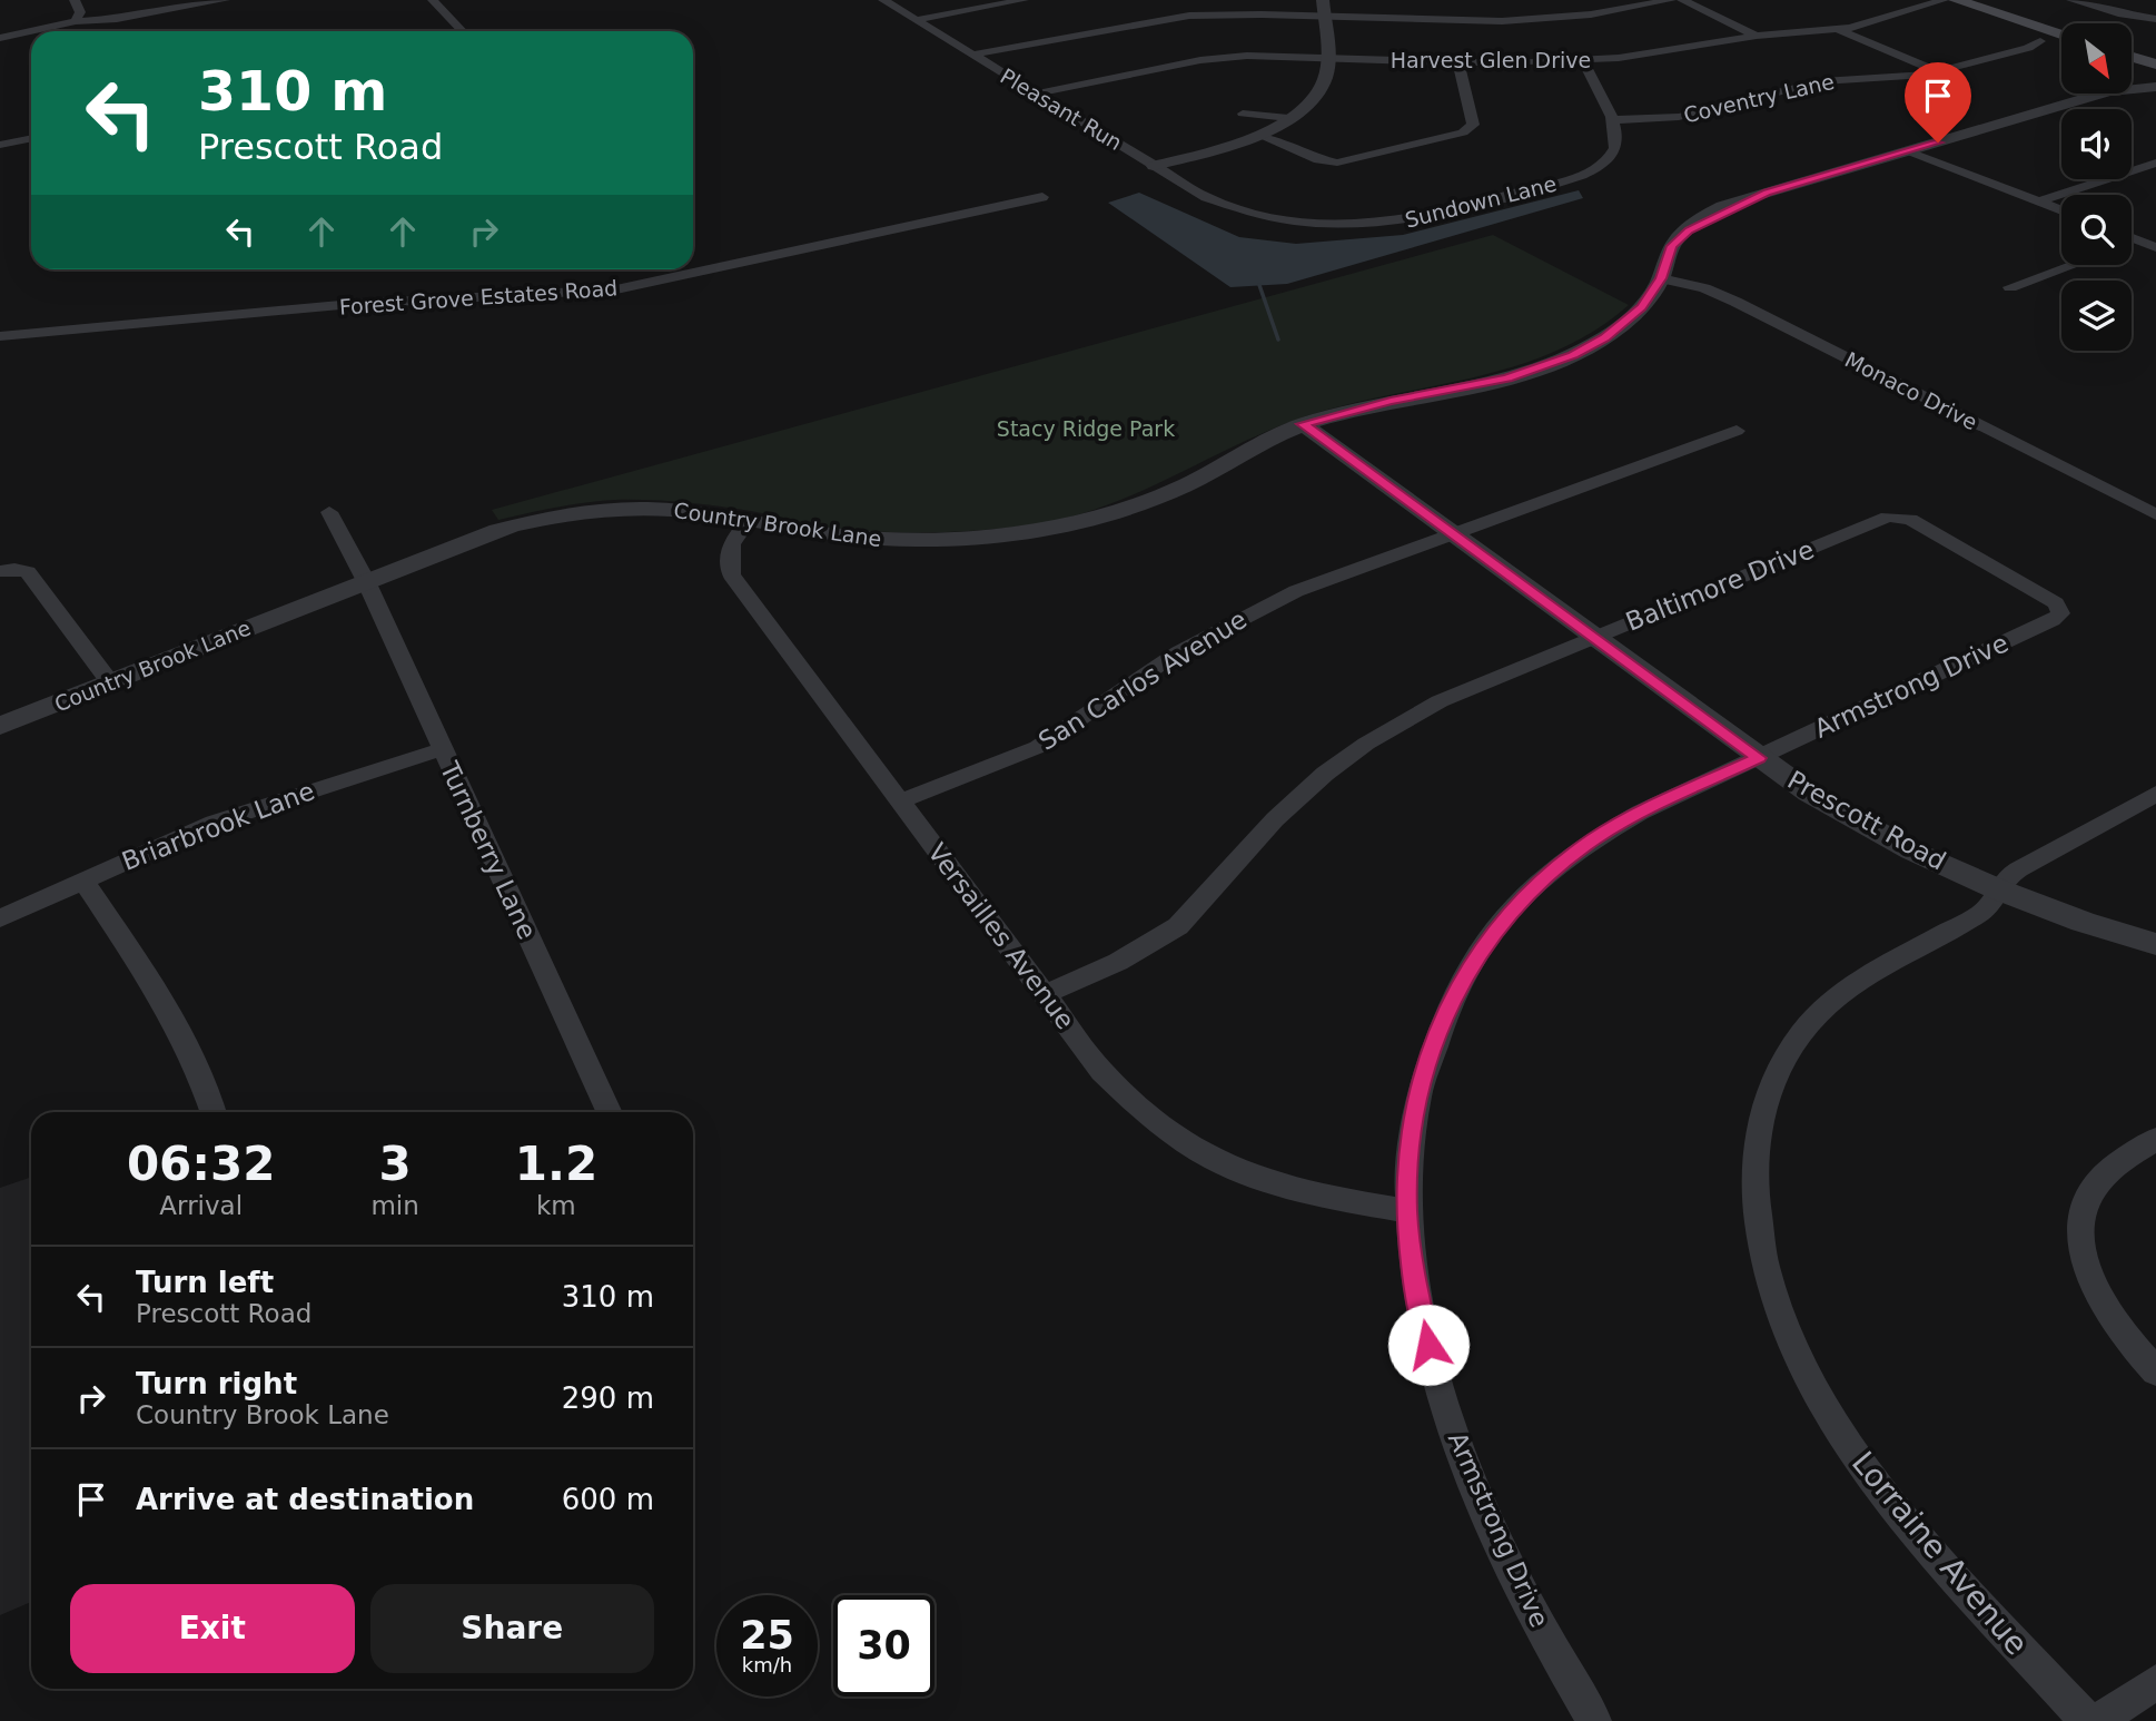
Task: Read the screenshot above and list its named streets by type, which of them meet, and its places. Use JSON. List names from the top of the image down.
{
  "streets": {
    "street": [
      "Harvest Glen Drive",
      "Coventry Lane",
      "Pleasant Run",
      "Sundown Lane",
      "Forest Grove Estates Road",
      "Monaco Drive",
      "Country Brook Lane",
      "Baltimore Drive",
      "San Carlos Avenue",
      "Armstrong Drive",
      "Prescott Road",
      "Briarbrook Lane",
      "Turnberry Lane",
      "Versailles Avenue",
      "Lorraine Avenue"
    ]
  },
  "crossings": [
    ["Harvest Glen Drive", "Pleasant Run"],
    ["Harvest Glen Drive", "Sundown Lane"],
    ["Coventry Lane", "Sundown Lane"],
    ["Pleasant Run", "Sundown Lane"],
    ["Monaco Drive", "Country Brook Lane"],
    ["Country Brook Lane", "Prescott Road"],
    ["Country Brook Lane", "Turnberry Lane"],
    ["Country Brook Lane", "Versailles Avenue"],
    ["Baltimore Drive", "Armstrong Drive"],
    ["Baltimore Drive", "Prescott Road"],
    ["Baltimore Drive", "Versailles Avenue"],
    ["San Carlos Avenue", "Prescott Road"],
    ["San Carlos Avenue", "Versailles Avenue"],
    ["Armstrong Drive", "Prescott Road"],
    ["Armstrong Drive", "Versailles Avenue"],
    ["Prescott Road", "Lorraine Avenue"],
    ["Briarbrook Lane", "Turnberry Lane"]
  ],
  "parks": ["Stacy Ridge Park"],
  "north": "bottom right",
  "page": {
    "turn": ["310 m", "Prescott Road"],
    "eta": [
      "06:32",
      "Arrival",
      "3",
      "min",
      "1.2",
      "km"
    ],
    "list": [
      {
        "name": "Turn left",
        "note": "Prescott Road",
        "value": "310 m"
      },
      {
        "name": "Turn right",
        "note": "Country Brook Lane",
        "value": "290 m"
      },
      {
        "name": "Arrive at destination",
        "value": "600 m"
      }
    ],
    "buttons": ["Exit", "Share"],
    "speed": "25 km/h",
    "limit": "30"
  }
}
